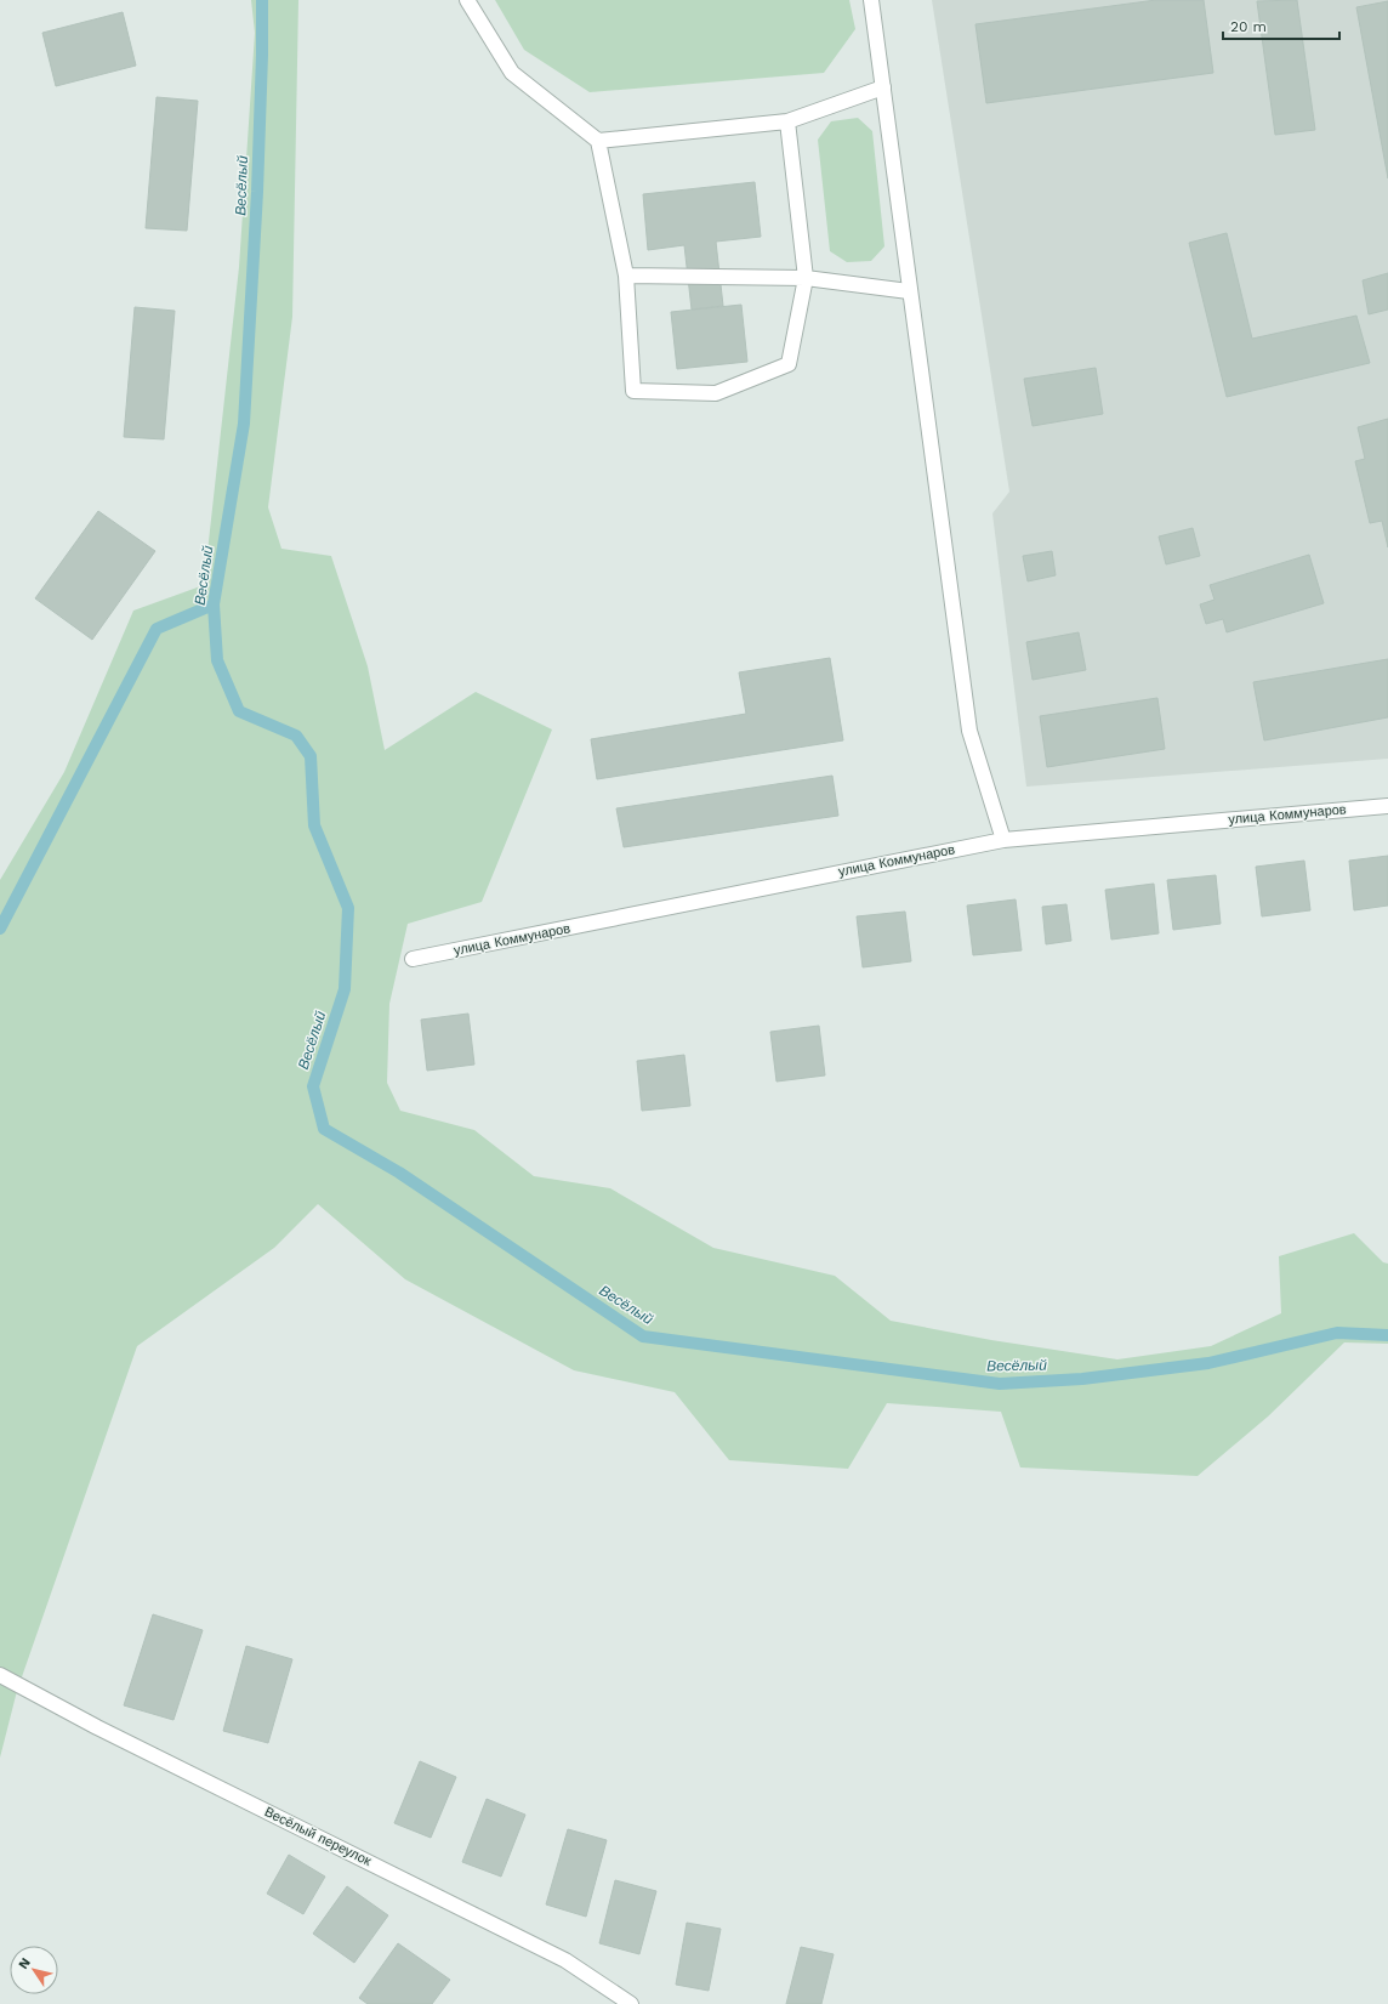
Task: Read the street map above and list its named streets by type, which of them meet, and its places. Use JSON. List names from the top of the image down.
{
  "streets": {
    "street": ["улица Коммунаров", "Весёлый переулок"]
  },
  "water": ["Весёлый"],
  "scale_bar": "20 m",
  "north": "top left"
}
